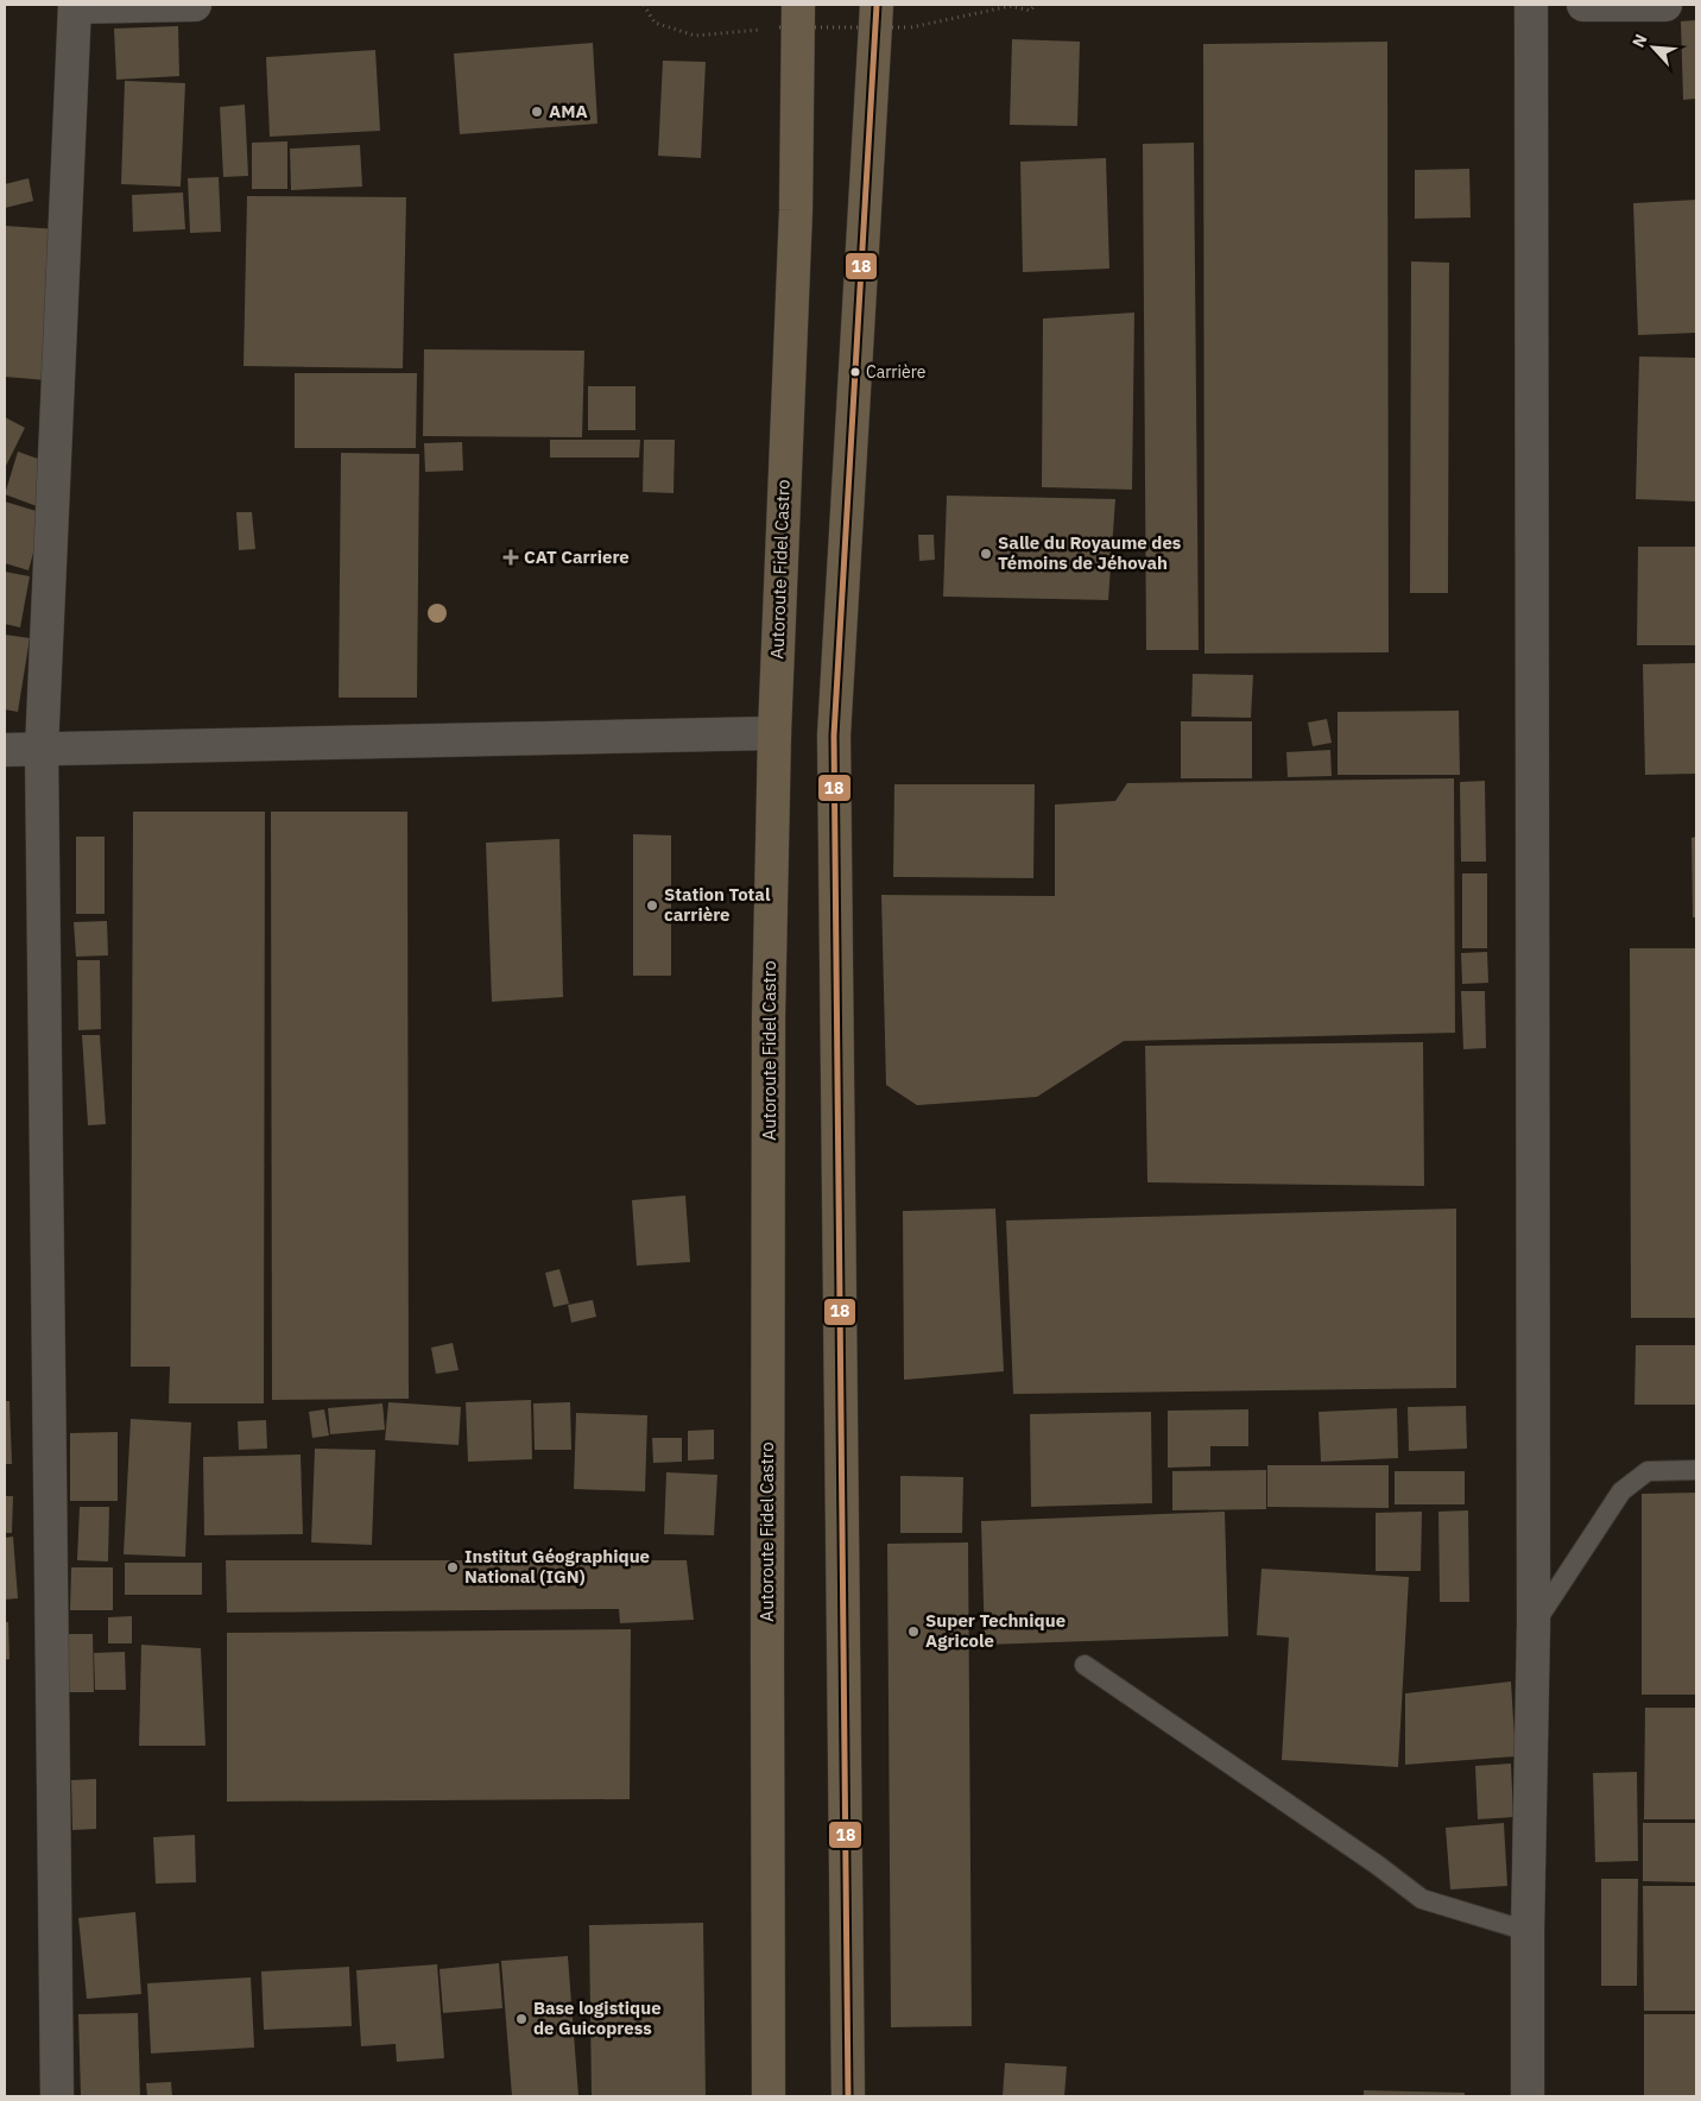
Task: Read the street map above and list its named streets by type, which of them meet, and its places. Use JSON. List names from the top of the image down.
{
  "streets": {
    "highway": ["Autoroute Fidel Castro"]
  },
  "places": {
    "other": [
      "AMA",
      "Carrière",
      "Salle du Royaume des Témoins de Jéhovah",
      "Station Total carrière",
      "Institut Géographique National (IGN)",
      "Super Technique Agricole",
      "Base logistique de Guicopress"
    ],
    "health": ["CAT Carriere"]
  },
  "lines": ["transit line 18"],
  "north": "top left"
}
